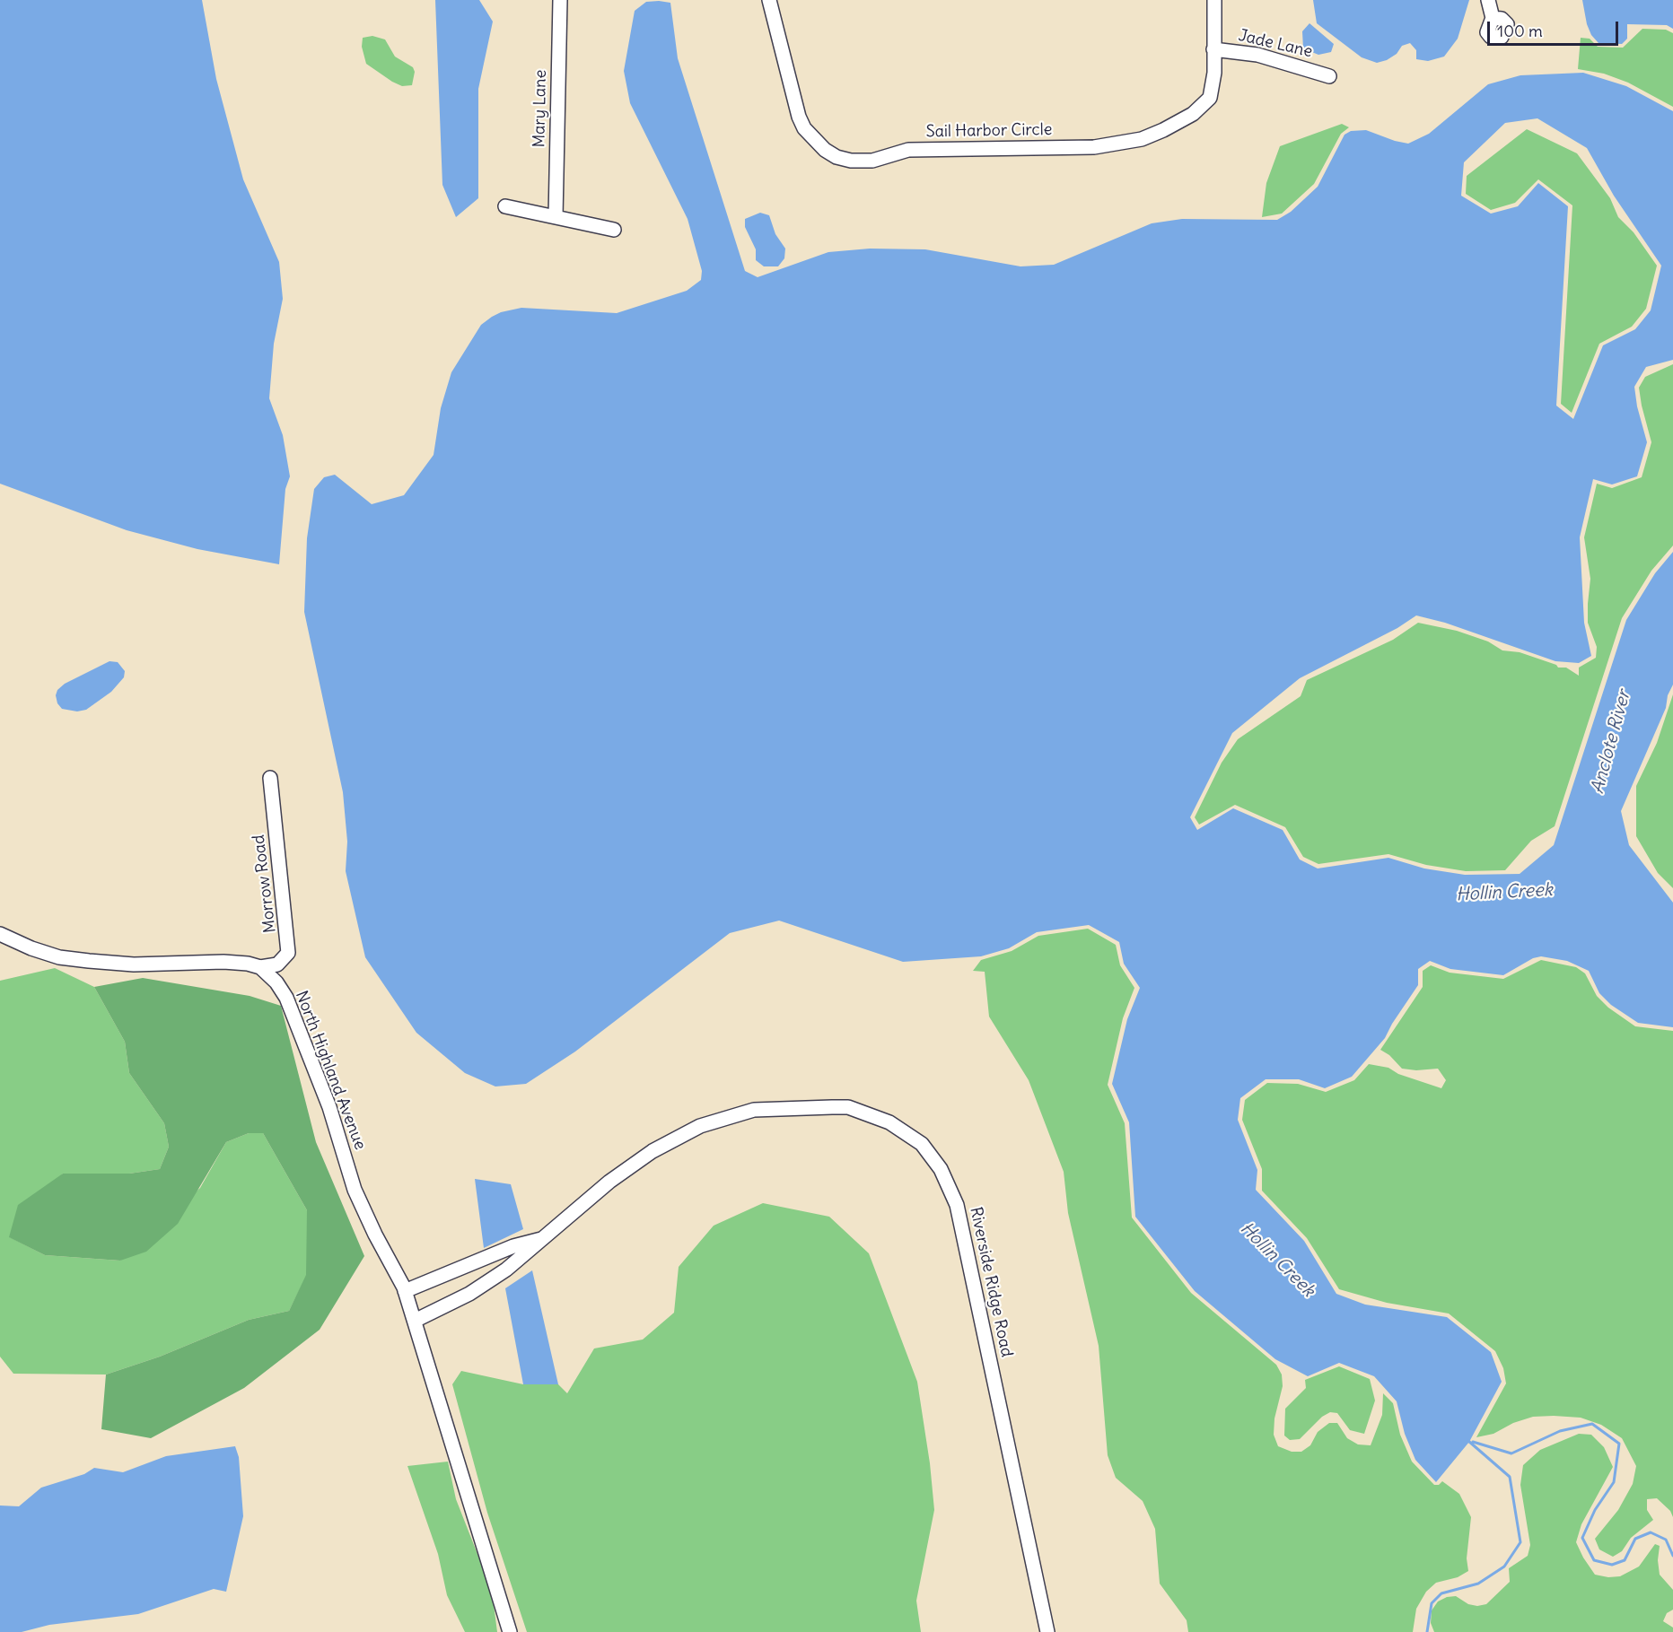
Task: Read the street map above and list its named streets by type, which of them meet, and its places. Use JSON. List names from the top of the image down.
{
  "streets": {
    "street": [
      "Jade Lane",
      "Mary Lane",
      "Sail Harbor Circle",
      "Morrow Road",
      "North Highland Avenue",
      "Riverside Ridge Road"
    ]
  },
  "crossings": [
    ["Jade Lane", "Sail Harbor Circle"],
    ["Morrow Road", "North Highland Avenue"],
    ["North Highland Avenue", "Riverside Ridge Road"]
  ],
  "water": ["Anclote River", "Hollin Creek"],
  "scale_bar": "100 m"
}
